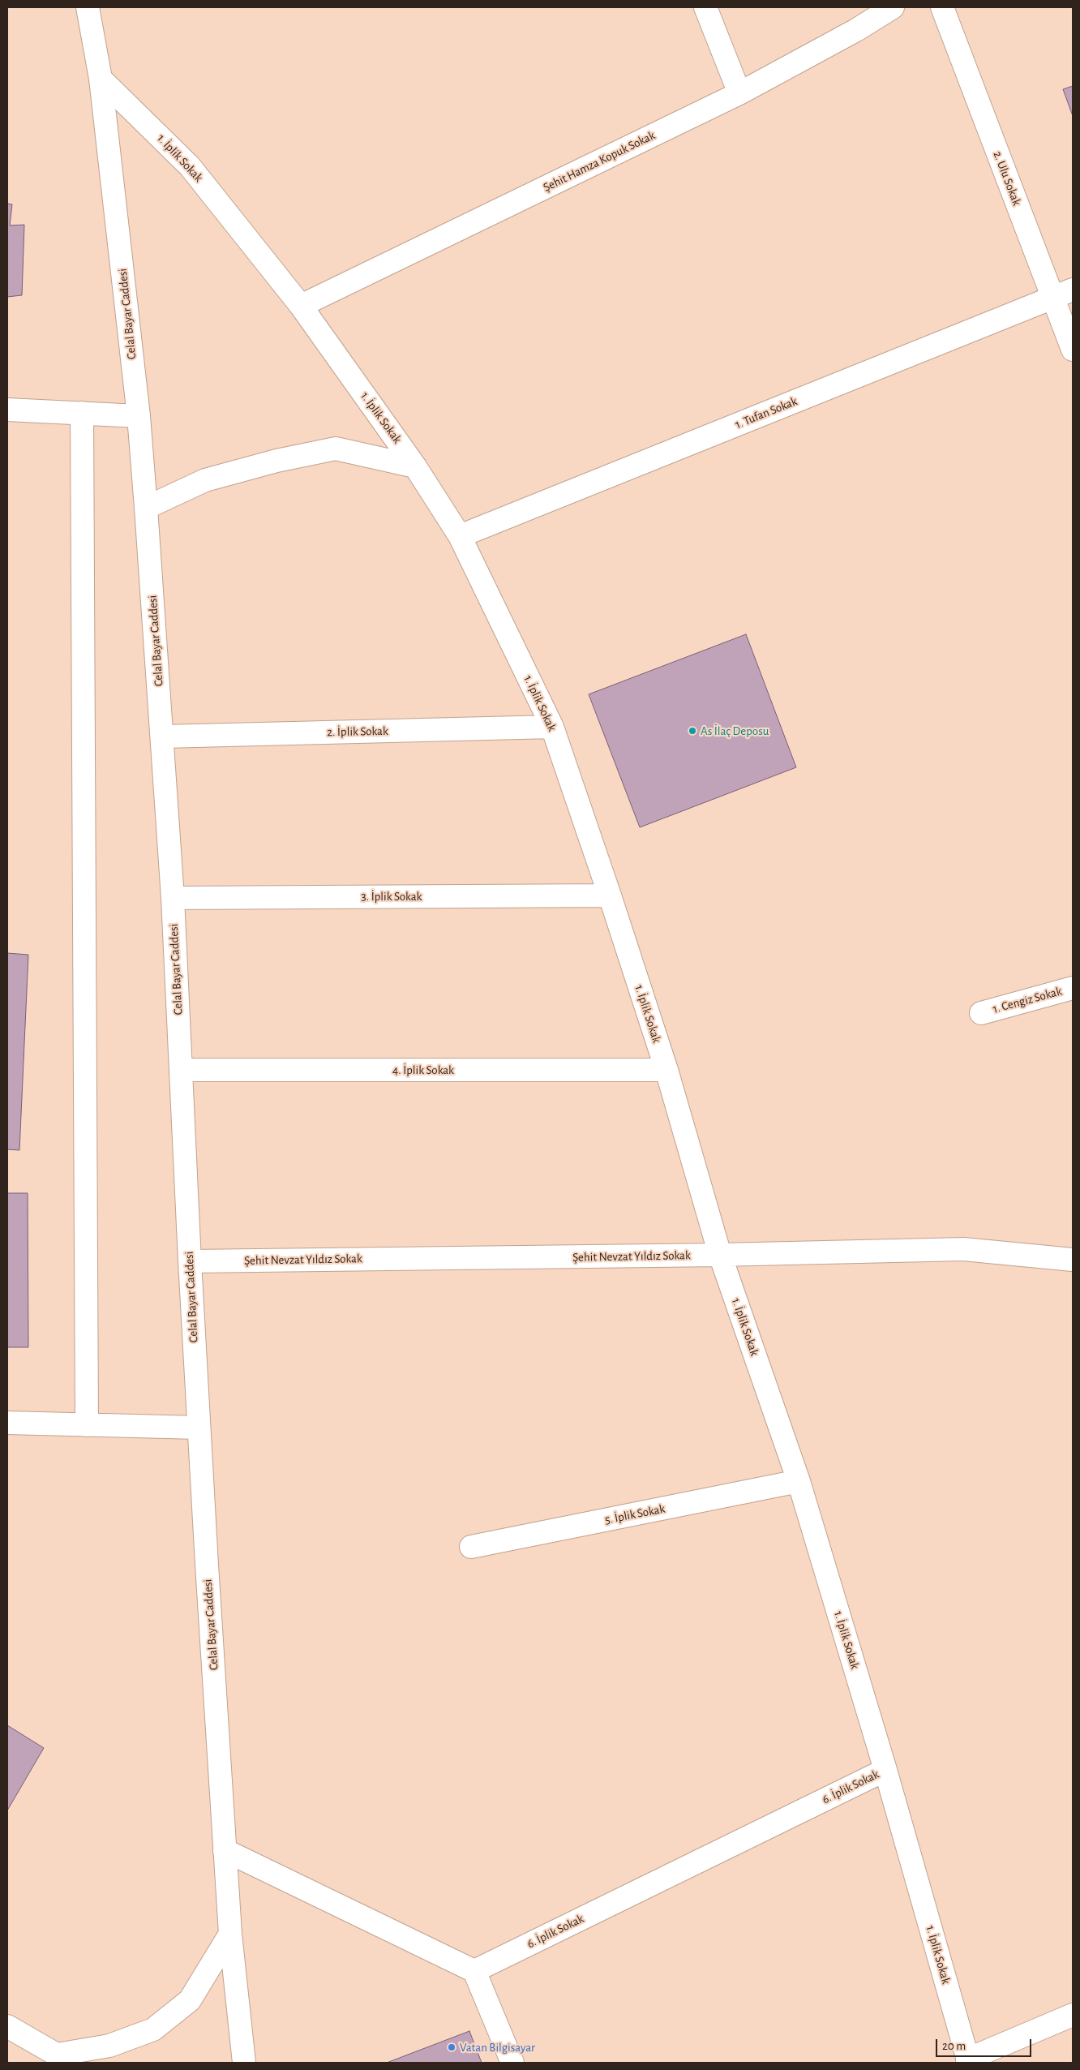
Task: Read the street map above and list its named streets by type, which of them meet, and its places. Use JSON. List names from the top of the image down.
{
  "streets": {
    "main road": [
      "1. İplik Sokak",
      "Şehit Hamza Kopuk Sokak",
      "2. Ulu Sokak",
      "Celal Bayar Caddesi",
      "1. Tufan Sokak",
      "2. İplik Sokak",
      "3. İplik Sokak",
      "1. Cengiz Sokak",
      "4. İplik Sokak",
      "Şehit Nevzat Yıldız Sokak",
      "5. İplik Sokak",
      "6. İplik Sokak"
    ]
  },
  "crossings": [
    ["1. İplik Sokak", "Şehit Hamza Kopuk Sokak"],
    ["1. İplik Sokak", "Celal Bayar Caddesi"],
    ["1. İplik Sokak", "1. Tufan Sokak"],
    ["1. İplik Sokak", "2. İplik Sokak"],
    ["1. İplik Sokak", "3. İplik Sokak"],
    ["1. İplik Sokak", "4. İplik Sokak"],
    ["1. İplik Sokak", "Şehit Nevzat Yıldız Sokak"],
    ["1. İplik Sokak", "5. İplik Sokak"],
    ["1. İplik Sokak", "6. İplik Sokak"],
    ["2. Ulu Sokak", "1. Tufan Sokak"],
    ["Celal Bayar Caddesi", "2. İplik Sokak"],
    ["Celal Bayar Caddesi", "3. İplik Sokak"],
    ["Celal Bayar Caddesi", "4. İplik Sokak"],
    ["Celal Bayar Caddesi", "Şehit Nevzat Yıldız Sokak"]
  ],
  "places": ["As İlaç Deposu", "Vatan Bilgisayar"],
  "scale_bar": "20 m"
}
